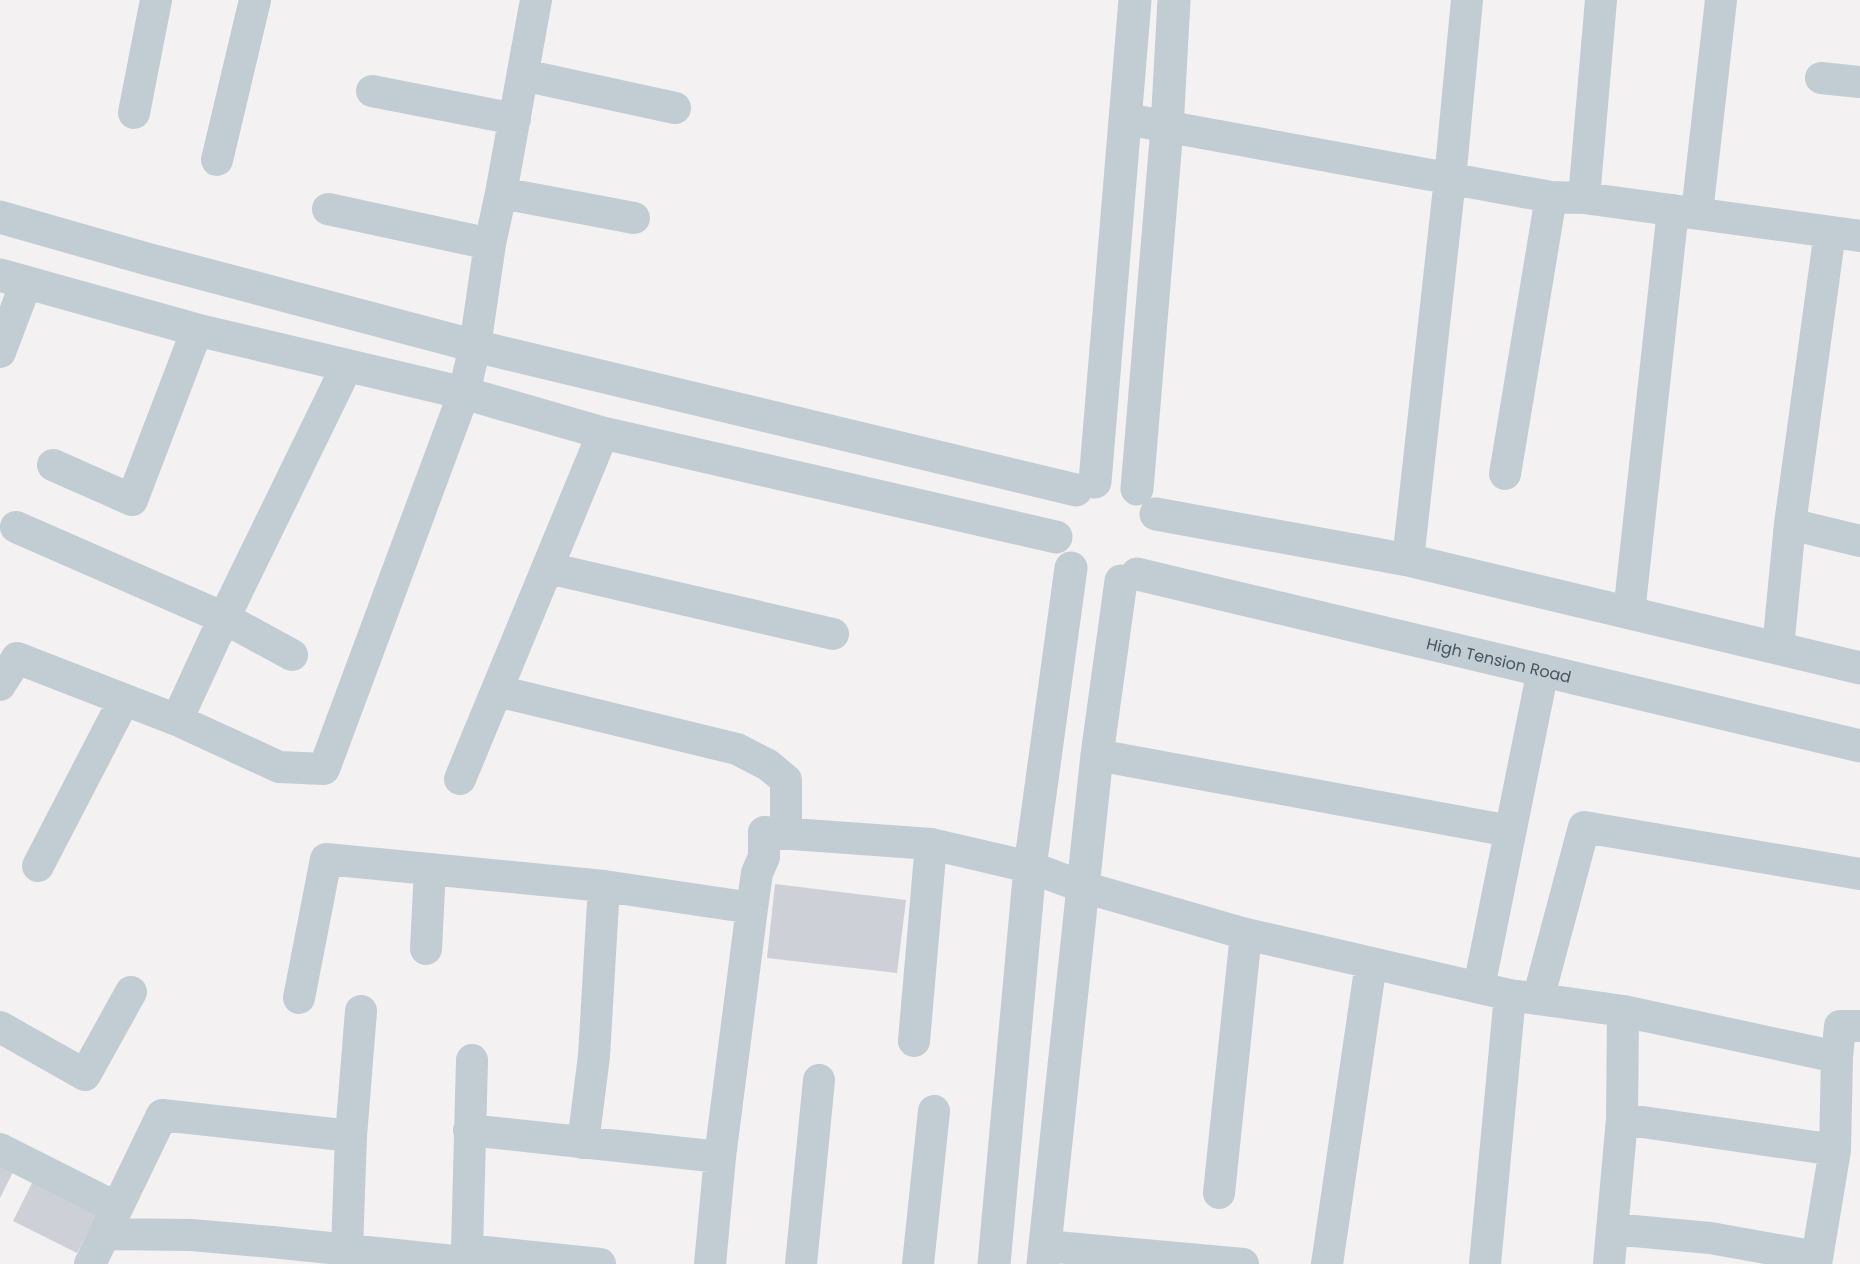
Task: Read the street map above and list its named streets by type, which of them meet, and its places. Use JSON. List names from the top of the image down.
{
  "streets": {
    "street": ["High Tension Road"]
  }
}
